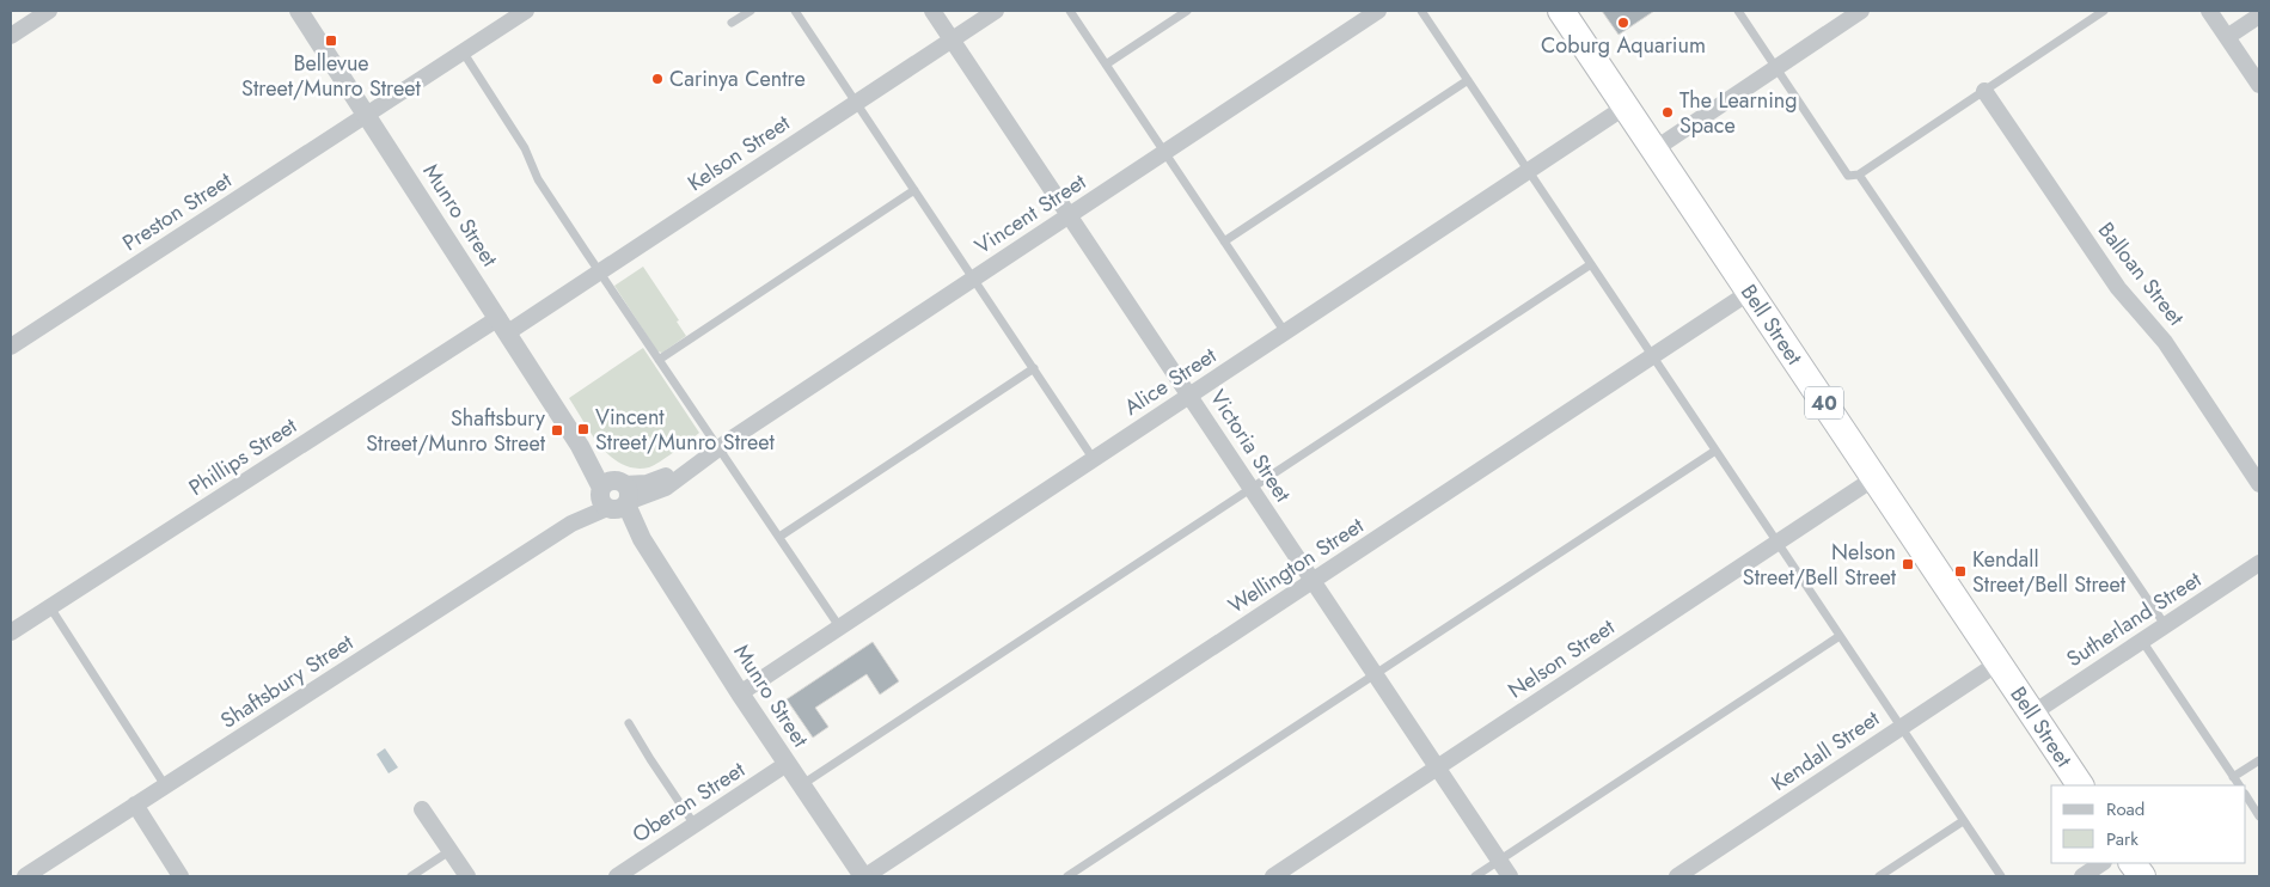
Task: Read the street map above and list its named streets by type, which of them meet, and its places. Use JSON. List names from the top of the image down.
{
  "streets": {
    "highway": ["Bell Street", "40"],
    "street": [
      "Kelson Street",
      "Preston Street",
      "Vincent Street",
      "Munro Street",
      "Balloan Street",
      "Alice Street",
      "Victoria Street",
      "Phillips Street",
      "Wellington Street",
      "Sutherland Street",
      "Nelson Street",
      "Shaftsbury Street",
      "Kendall Street",
      "Oberon Street"
    ]
  },
  "crossings": [
    ["Kelson Street", "Munro Street"],
    ["Kelson Street", "Victoria Street"],
    ["Kelson Street", "Phillips Street"],
    ["Preston Street", "Munro Street"],
    ["Vincent Street", "Munro Street"],
    ["Vincent Street", "Victoria Street"],
    ["Vincent Street", "Shaftsbury Street"],
    ["Munro Street", "Alice Street"],
    ["Munro Street", "Phillips Street"],
    ["Munro Street", "Wellington Street"],
    ["Munro Street", "Shaftsbury Street"],
    ["Munro Street", "Oberon Street"],
    ["Bell Street", "Alice Street"],
    ["Bell Street", "Wellington Street"],
    ["Bell Street", "Sutherland Street"],
    ["Bell Street", "Nelson Street"],
    ["Bell Street", "Kendall Street"],
    ["Alice Street", "Victoria Street"],
    ["Victoria Street", "Wellington Street"],
    ["Victoria Street", "Nelson Street"]
  ],
  "places": {
    "other": ["Coburg Aquarium", "Carinya Centre", "The Learning Space"],
    "transit": [
      "Bellevue Street/Munro Street",
      "Vincent Street/Munro Street",
      "Shaftsbury Street/Munro Street",
      "Nelson Street/Bell Street",
      "Kendall Street/Bell Street"
    ]
  },
  "legend": ["Road", "Park"]
}
